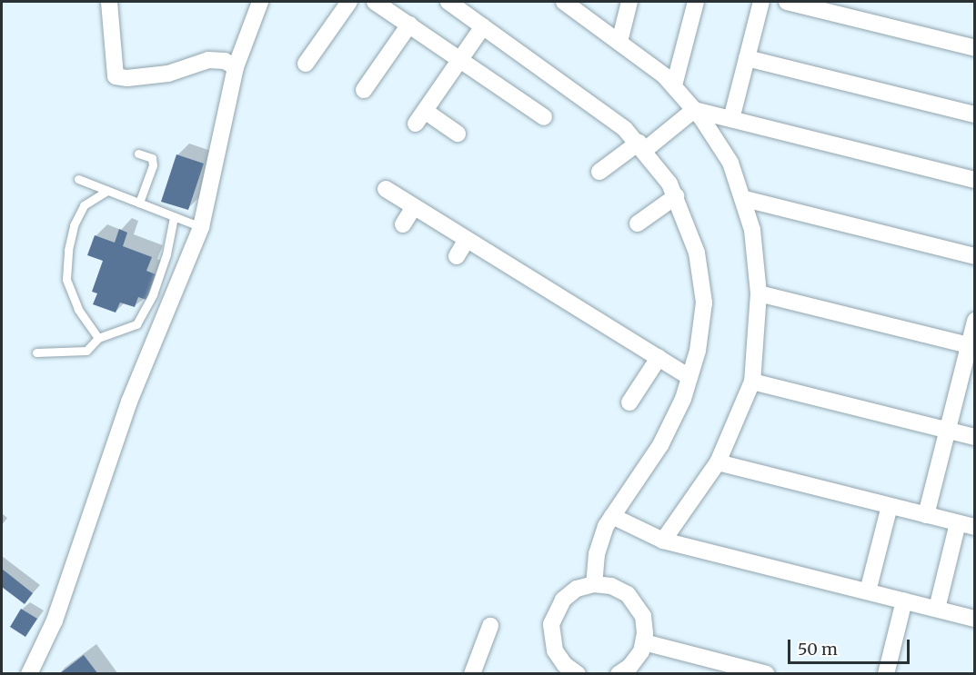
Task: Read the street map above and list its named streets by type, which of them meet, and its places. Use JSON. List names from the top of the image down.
{
  "scale_bar": "50 m"
}
